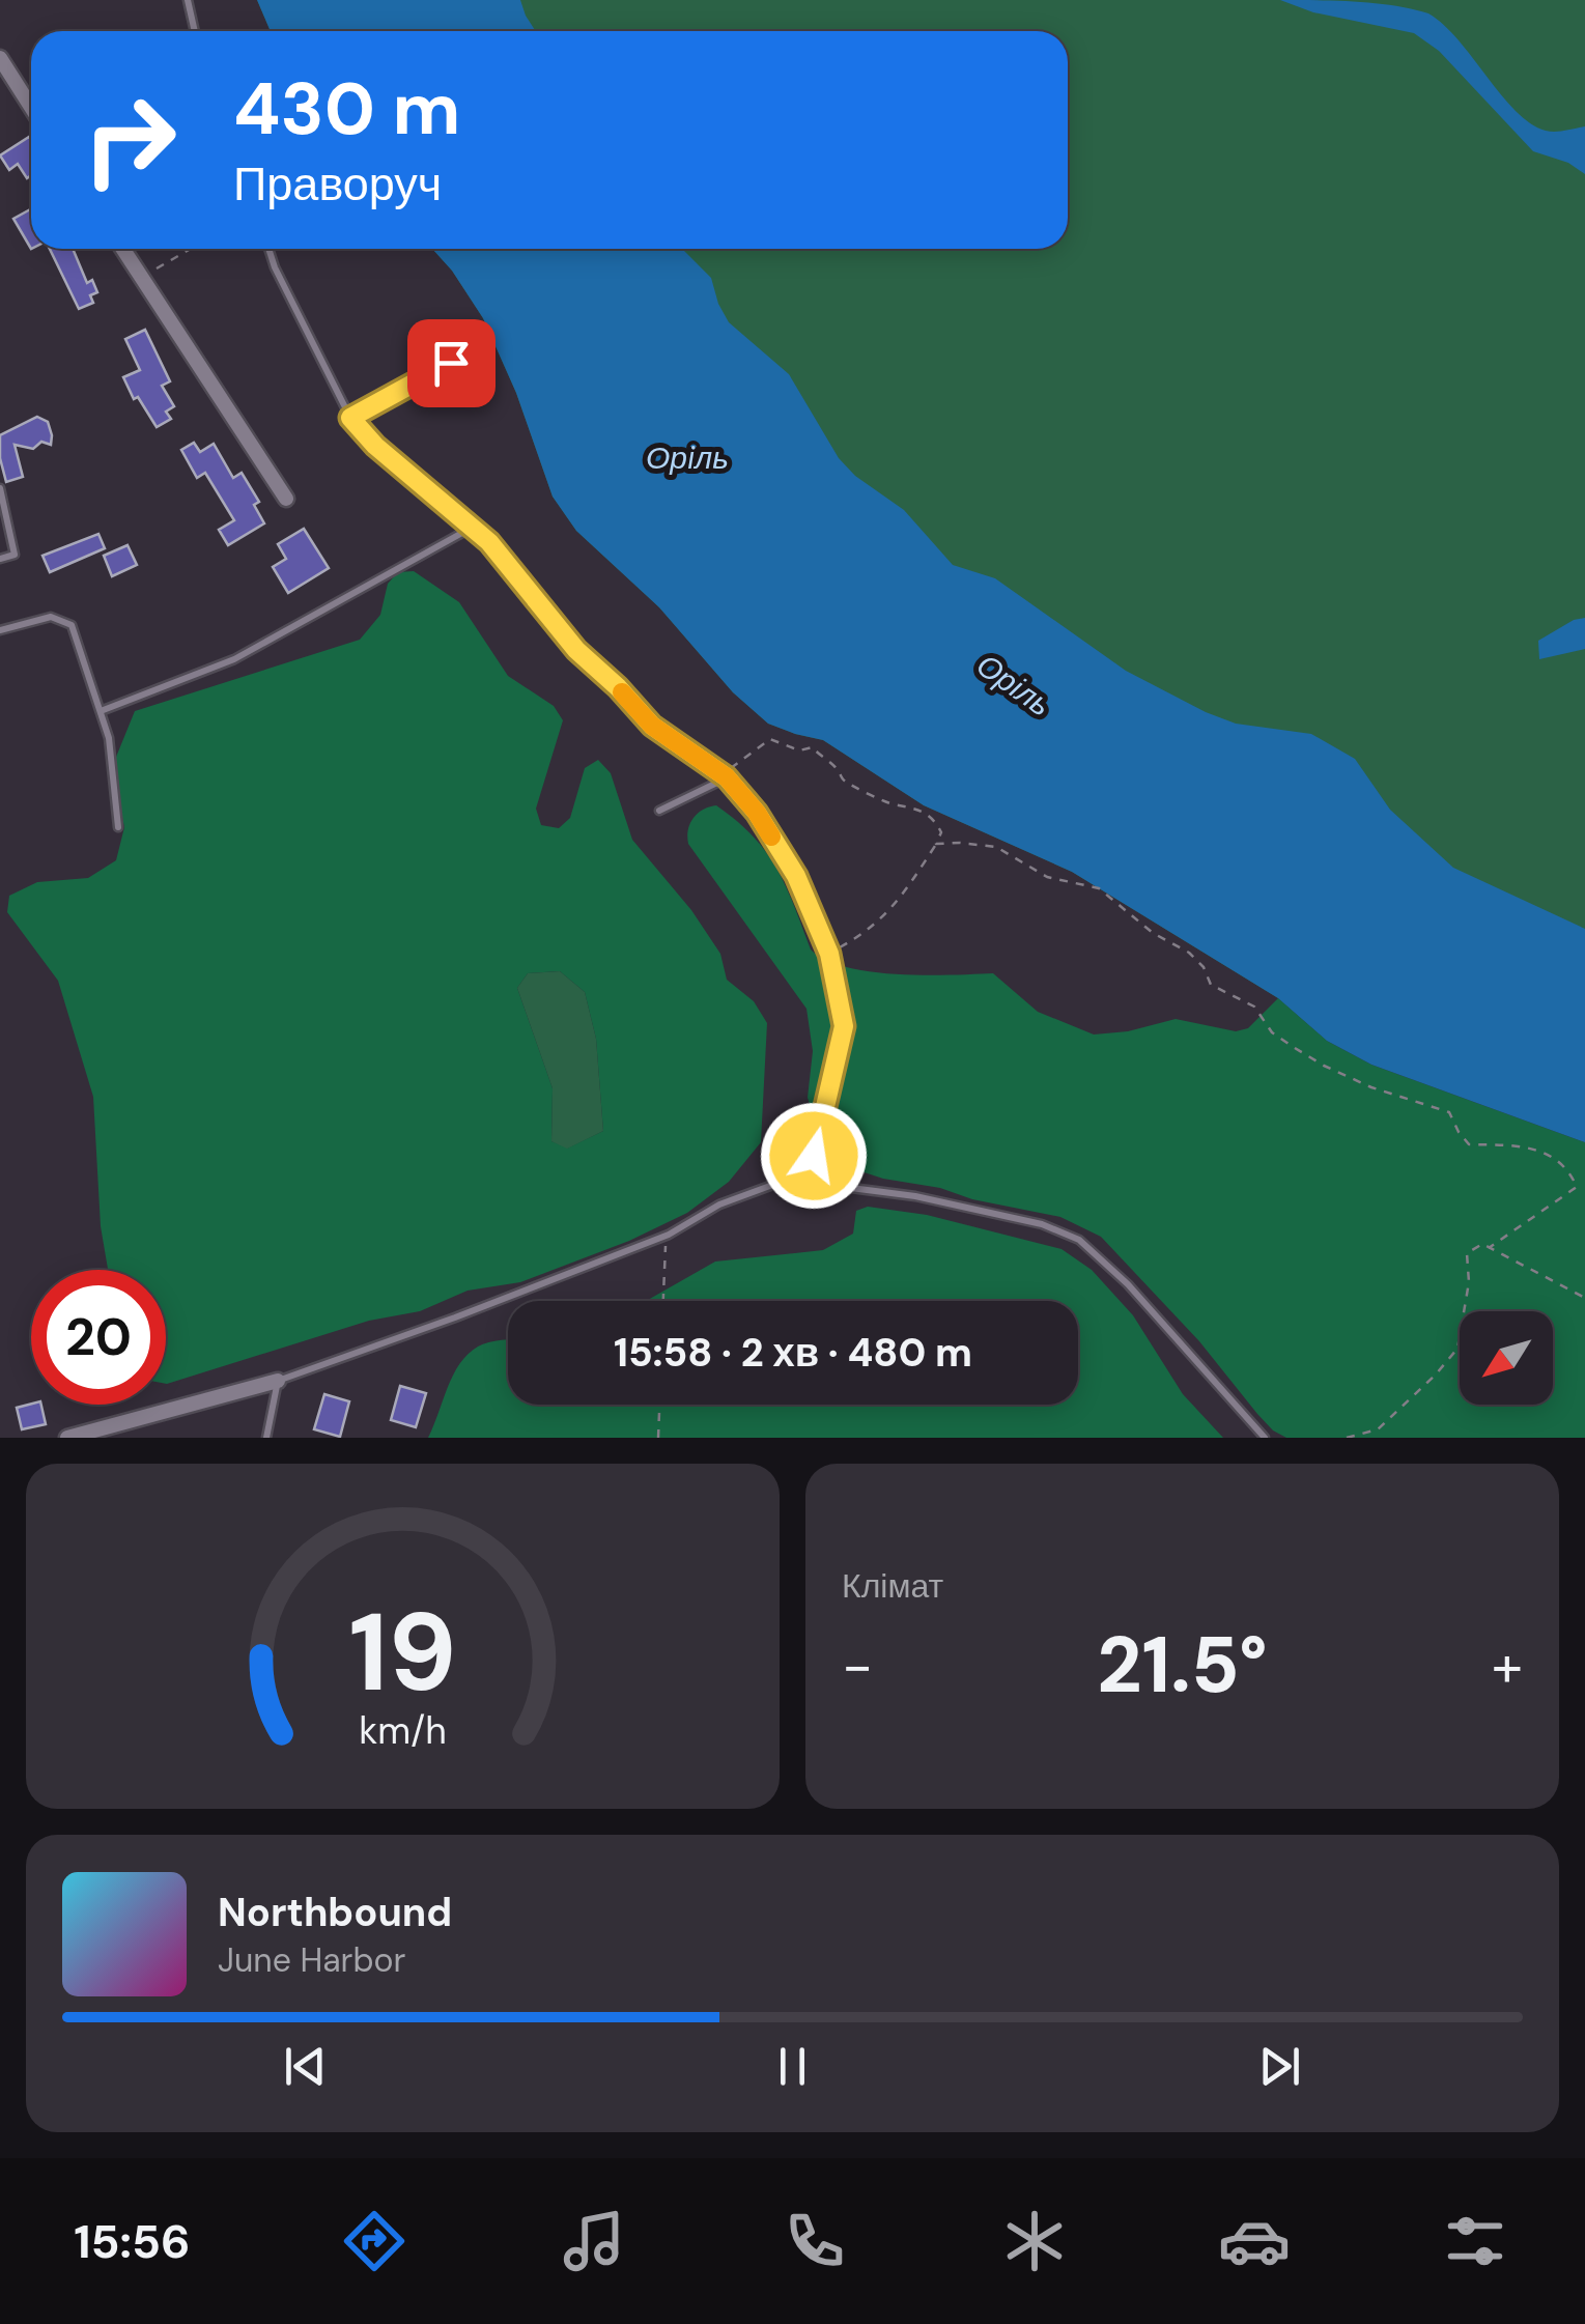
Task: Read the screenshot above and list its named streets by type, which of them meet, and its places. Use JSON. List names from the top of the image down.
{
  "water": ["Орiль", "Оріль"],
  "north": "bottom left",
  "page": {
    "turn": ["430 m", "Праворуч"],
    "limit": "20",
    "trip": "15:58 · 2 хв · 480 m",
    "tile": "Клімат",
    "heat": ["−", "21.5°", "+"],
    "song": ["Northbound", "June Harbor"],
    "tabs": "15:56",
    "gauge": ["19", "km/h"]
  }
}
